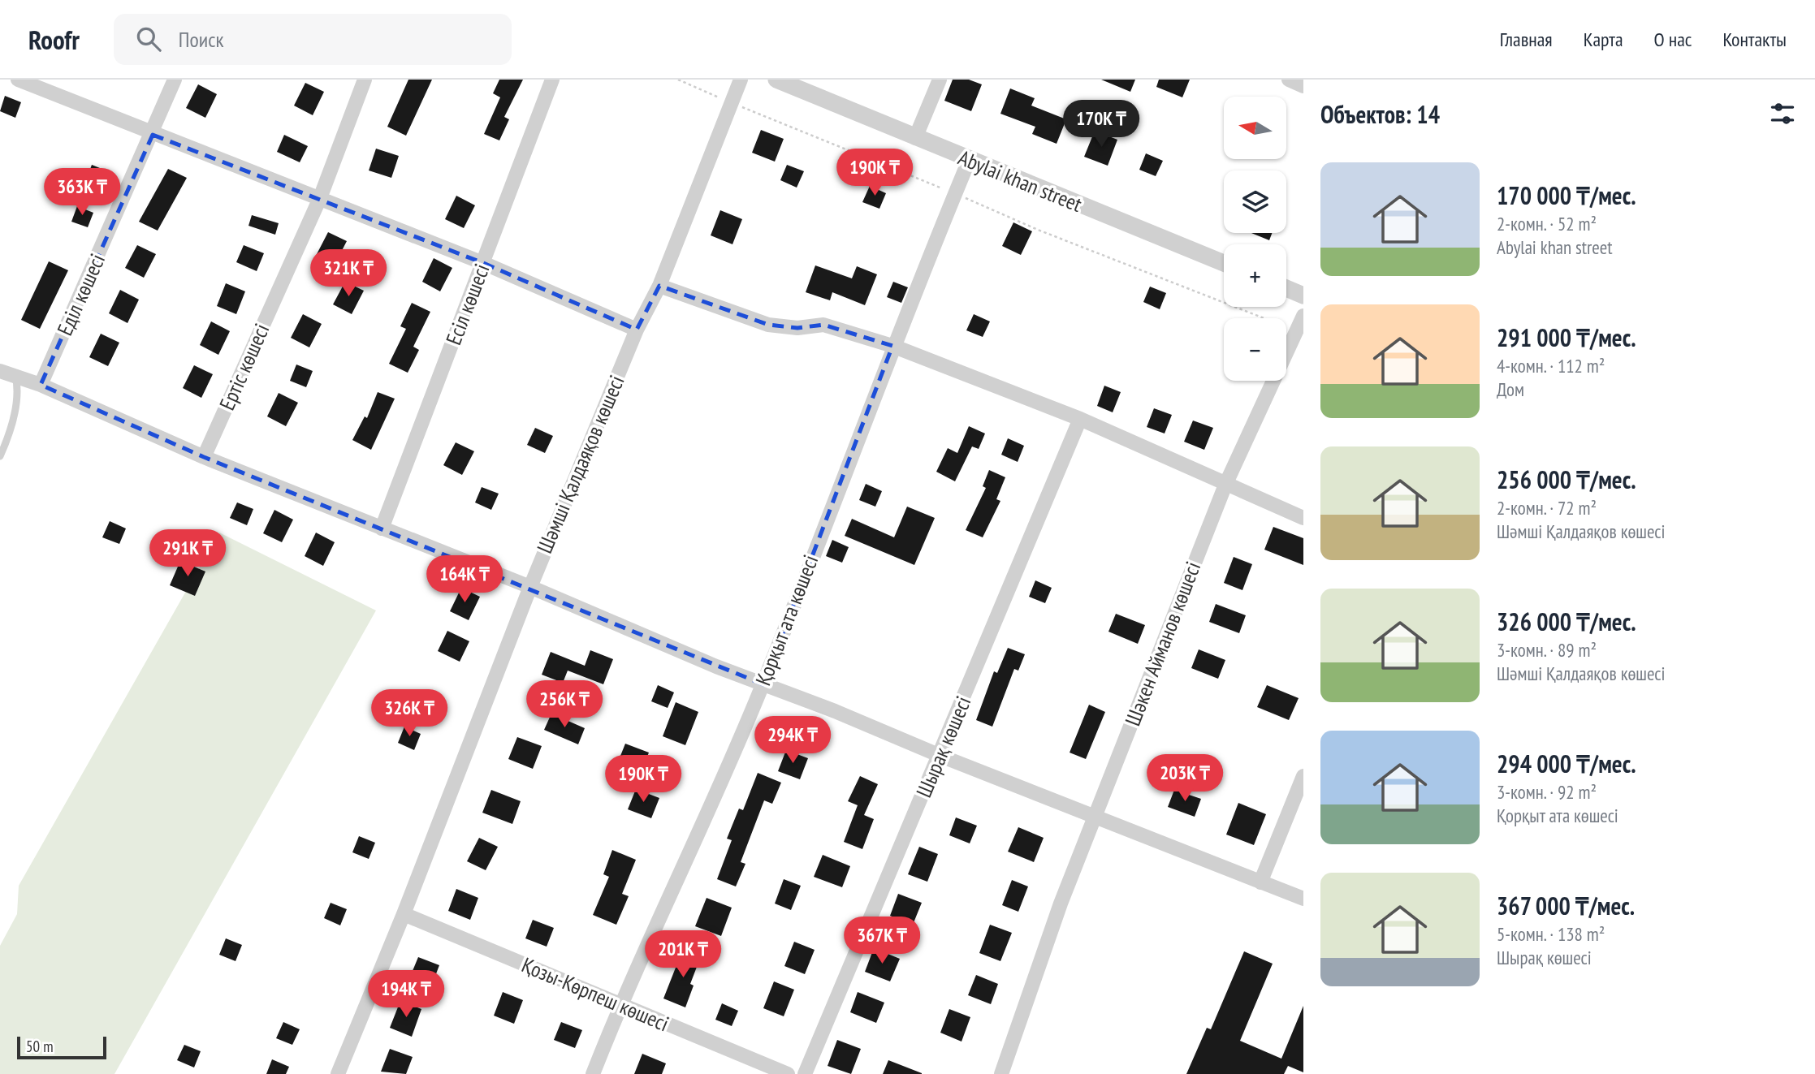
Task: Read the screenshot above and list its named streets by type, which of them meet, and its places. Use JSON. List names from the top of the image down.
{
  "streets": {
    "street": [
      "Abylai khan street",
      "Еділ көшесі",
      "Есіл көшесі",
      "Ертіс көшесі",
      "Шәмші Қалдаяқов көшесі",
      "Қорқыт ата көшесі",
      "Шәкен Айманов көшесі",
      "Шырақ көшесі",
      "Қозы-Көрпеш көшесі"
    ]
  },
  "crossings": [
    ["Abylai khan street", "Қорқыт ата көшесі"],
    ["Шәмші Қалдаяқов көшесі", "Қозы-Көрпеш көшесі"],
    ["Қорқыт ата көшесі", "Қозы-Көрпеш көшесі"]
  ],
  "scale_bar": "50 m",
  "north": "left",
  "page": {
    "header": "Roofr",
    "search": "Поиск",
    "nav": [
      "Главная",
      "Карта",
      "О нас",
      "Контакты"
    ],
    "heading": "Объектов: 14",
    "map_buttons": ["+", "−"],
    "price": [
      "170K ₸",
      "190K ₸",
      "363K ₸",
      "321K ₸",
      "291K ₸",
      "164K ₸",
      "256K ₸",
      "326K ₸",
      "294K ₸",
      "203K ₸",
      "190K ₸",
      "367K ₸",
      "201K ₸",
      "194K ₸"
    ],
    "list": [
      {
        "name": "170 000 ₸/мес.",
        "note": "2-комн. · 52 m² · Abylai khan street"
      },
      {
        "name": "291 000 ₸/мес.",
        "note": "4-комн. · 112 m² · Дом"
      },
      {
        "name": "256 000 ₸/мес.",
        "note": "2-комн. · 72 m² · Шәмші Қалдаяқов көшесі"
      },
      {
        "name": "326 000 ₸/мес.",
        "note": "3-комн. · 89 m² · Шәмші Қалдаяқов көшесі"
      },
      {
        "name": "294 000 ₸/мес.",
        "note": "3-комн. · 92 m² · Қорқыт ата көшесі"
      },
      {
        "name": "367 000 ₸/мес.",
        "note": "5-комн. · 138 m² · Шырақ көшесі"
      }
    ],
    "scale": "50 m"
  }
}
